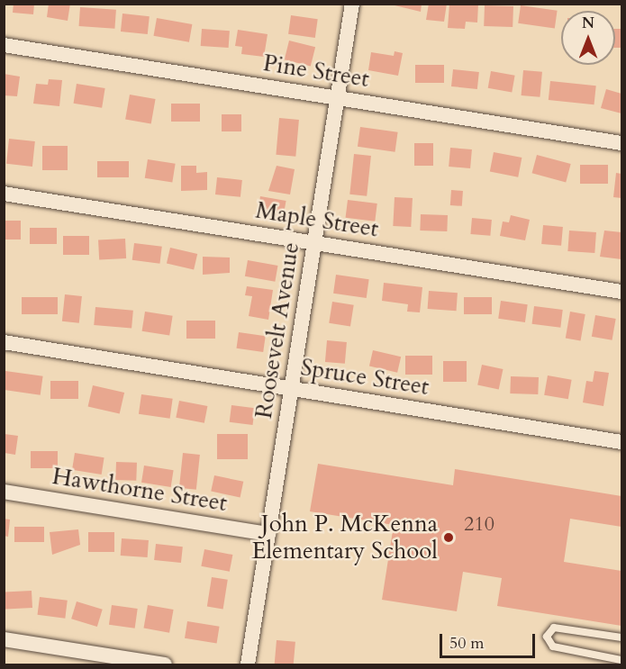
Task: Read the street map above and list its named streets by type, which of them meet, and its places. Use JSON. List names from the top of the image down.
{
  "streets": {
    "street": [
      "Pine Street",
      "Maple Street",
      "Roosevelt Avenue",
      "Spruce Street",
      "Hawthorne Street"
    ]
  },
  "crossings": [
    ["Pine Street", "Roosevelt Avenue"],
    ["Maple Street", "Roosevelt Avenue"],
    ["Roosevelt Avenue", "Spruce Street"],
    ["Roosevelt Avenue", "Hawthorne Street"]
  ],
  "places": ["John P. McKenna Elementary School"],
  "house_numbers": ["210"],
  "scale_bar": "50 m",
  "north": "top"
}
